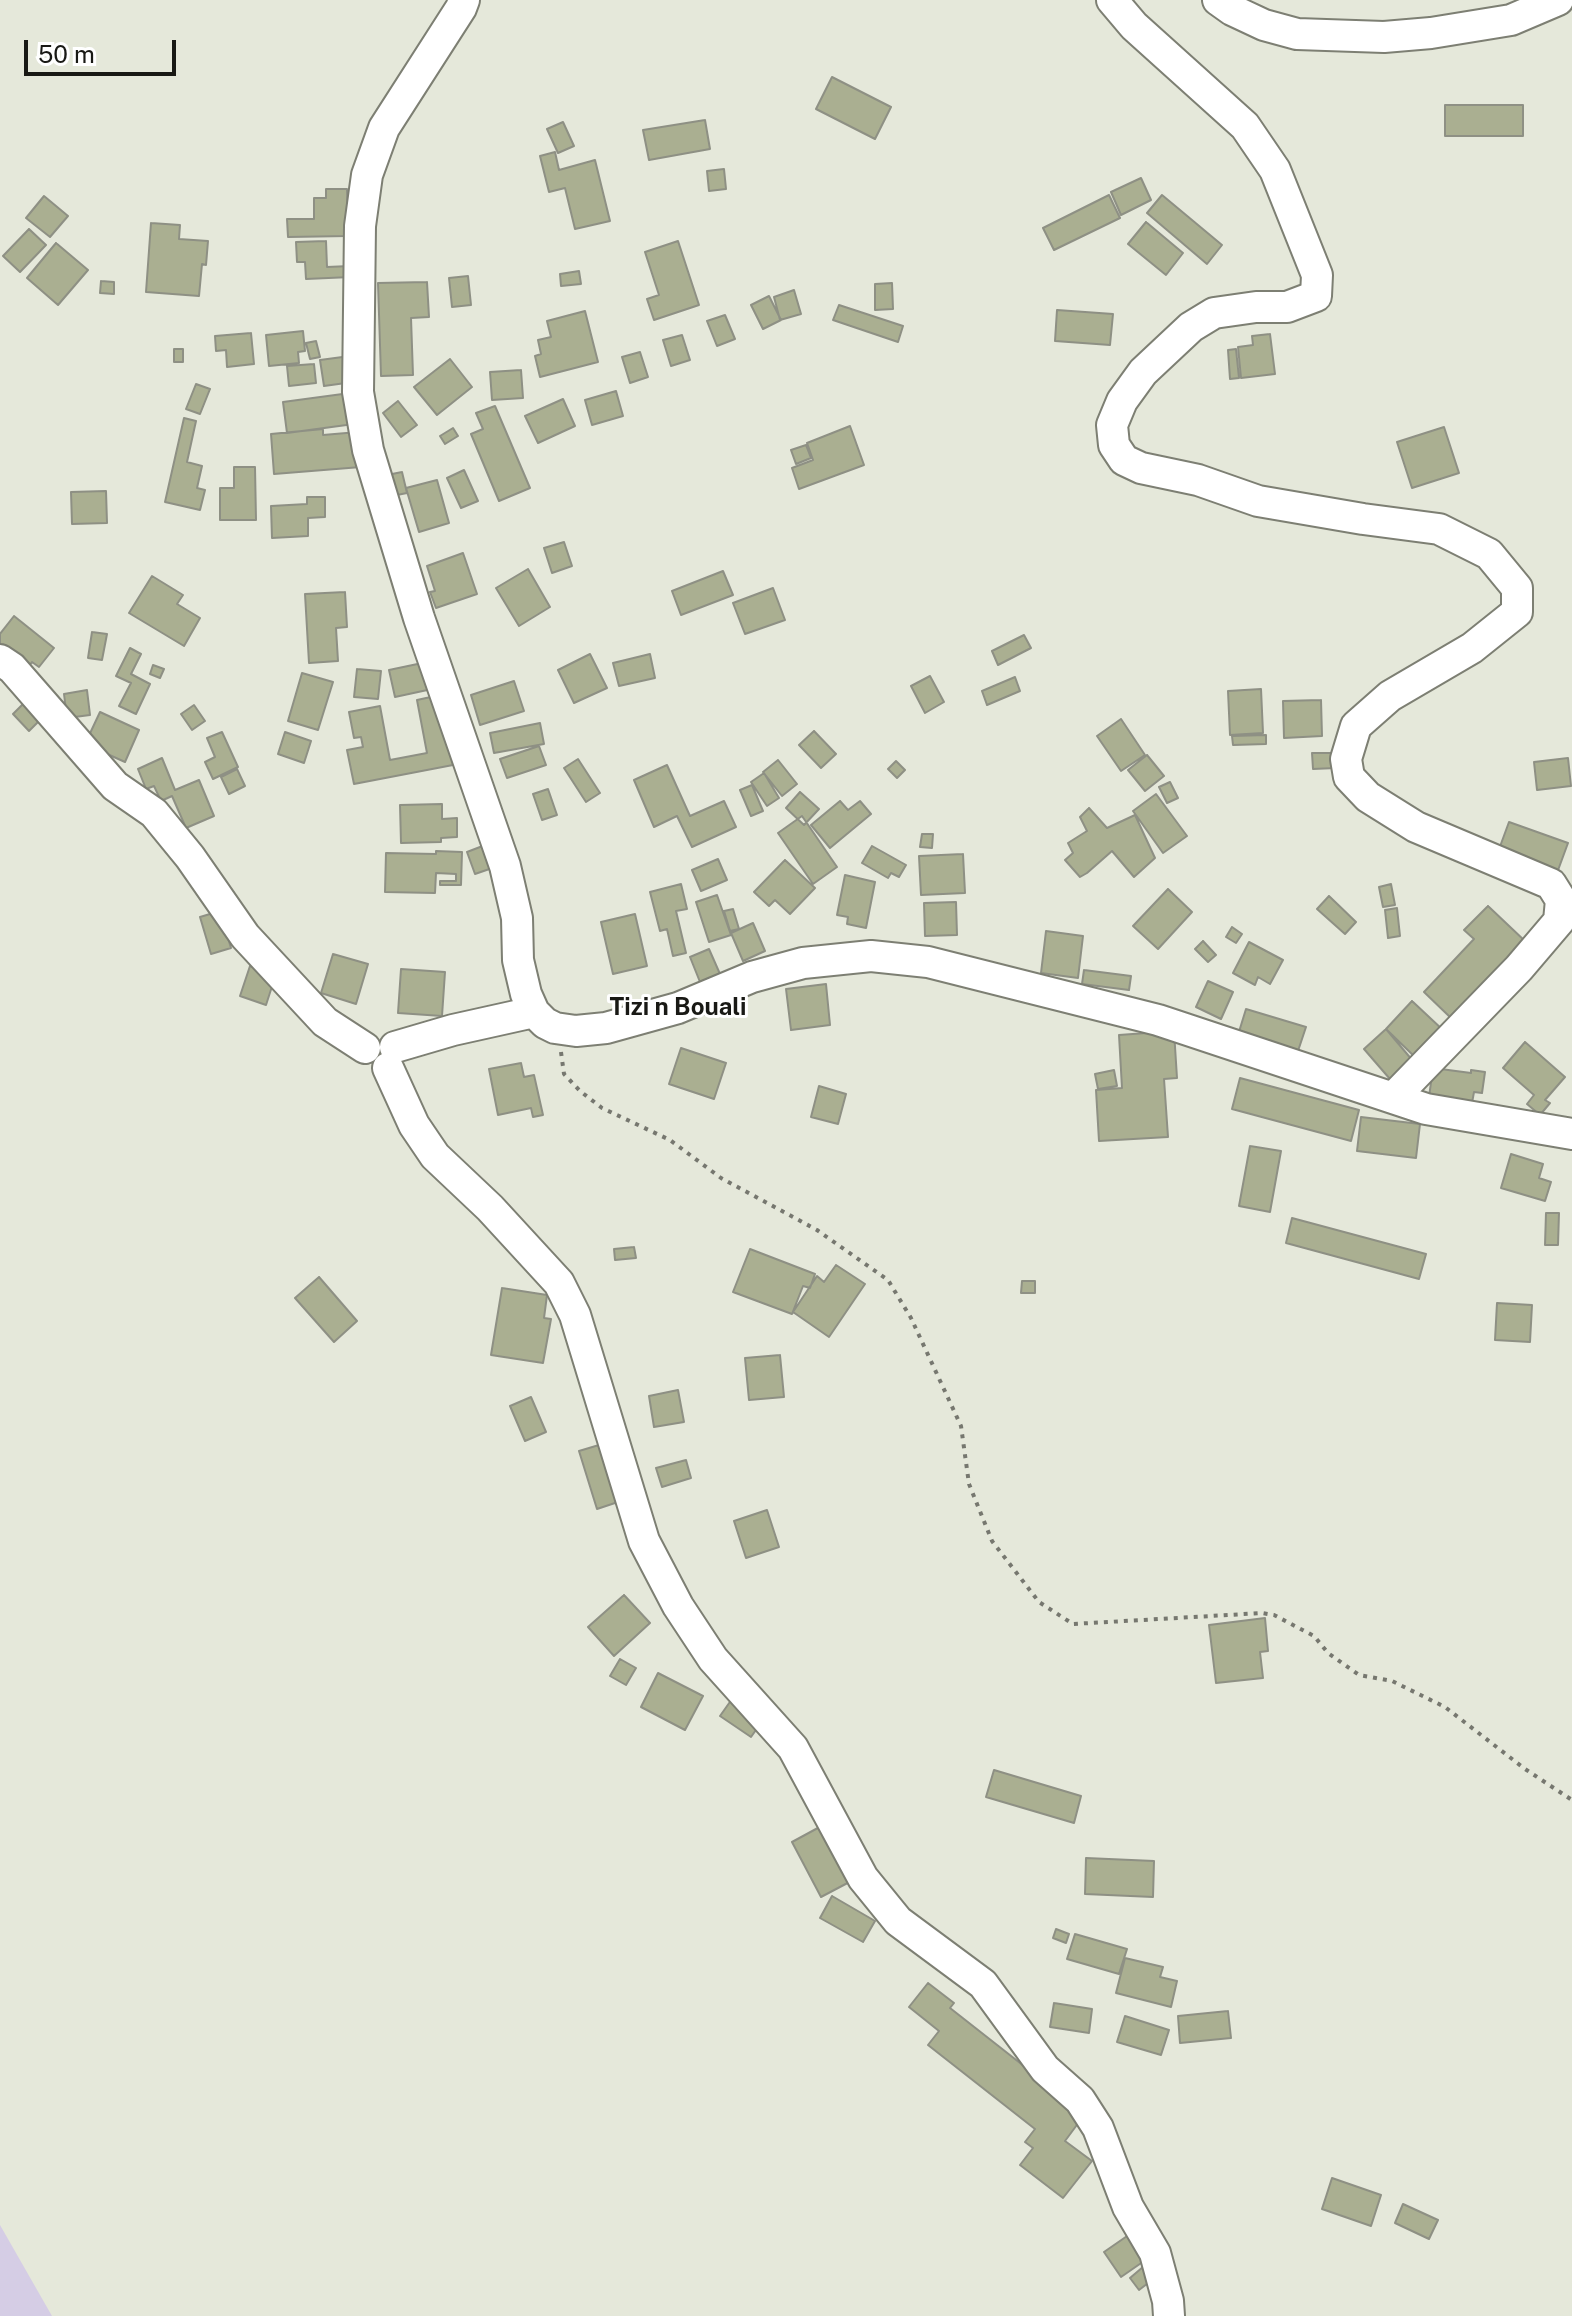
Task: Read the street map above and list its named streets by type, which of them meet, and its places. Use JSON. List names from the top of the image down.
{
  "districts": ["Tizi n Bouali"],
  "scale_bar": "50 m"
}
